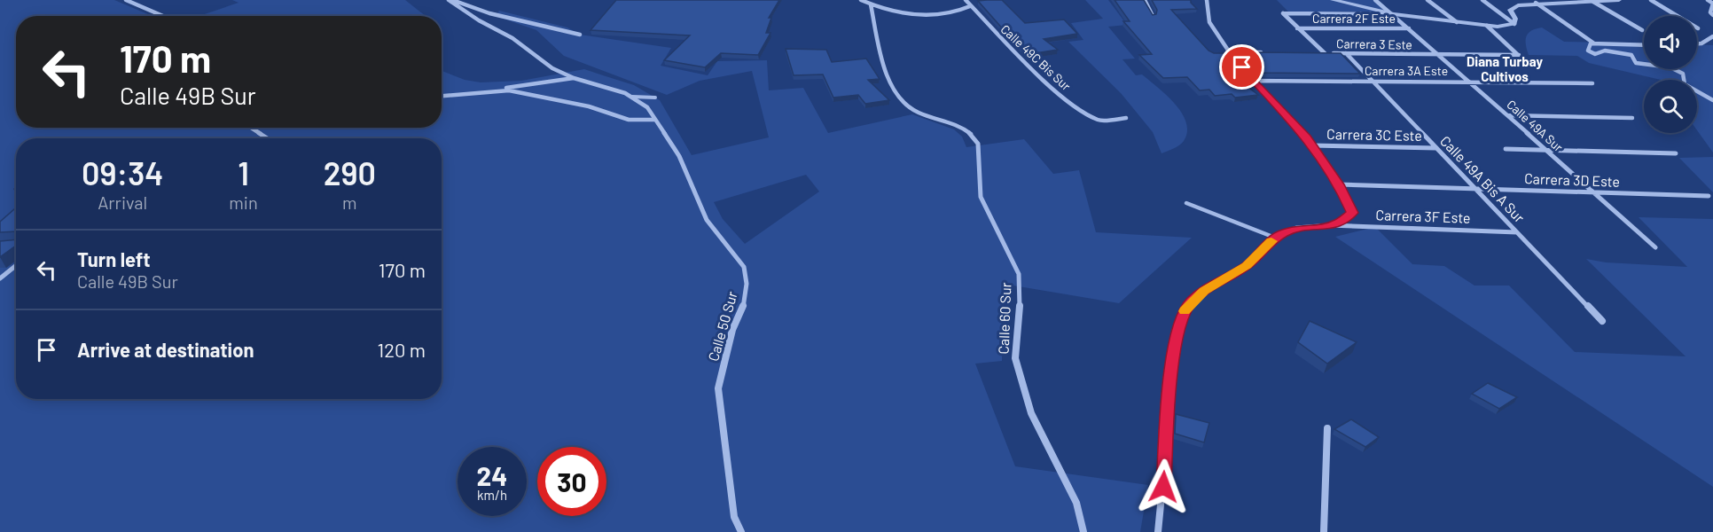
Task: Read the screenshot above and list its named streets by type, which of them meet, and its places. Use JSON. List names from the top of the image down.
{
  "streets": {
    "street": [
      "Carrera 2F Este",
      "Carrera 3 Este",
      "Calle 49C Bis Sur",
      "Carrera 3A Este",
      "Calle 49A Sur",
      "Carrera 3C Este",
      "Calle 49A Bis A Sur",
      "Carrera 3D Este",
      "Carrera 3F Este",
      "Calle 60 Sur",
      "Calle 50 Sur"
    ]
  },
  "crossings": [
    ["Carrera 2F Este", "Calle 49A Sur"],
    ["Carrera 3 Este", "Calle 49A Sur"],
    ["Carrera 3 Este", "Calle 49A Bis A Sur"],
    ["Carrera 3A Este", "Calle 49A Sur"],
    ["Carrera 3A Este", "Calle 49A Bis A Sur"],
    ["Calle 49A Sur", "Carrera 3D Este"],
    ["Carrera 3C Este", "Calle 49A Bis A Sur"],
    ["Calle 49A Bis A Sur", "Carrera 3D Este"],
    ["Calle 49A Bis A Sur", "Carrera 3F Este"]
  ],
  "districts": ["Diana Turbay Cultivos"],
  "page": {
    "turn": ["170 m", "Calle 49B Sur"],
    "eta": [
      "09:34",
      "Arrival",
      "1",
      "min",
      "290",
      "m"
    ],
    "list": [
      {
        "name": "Turn left",
        "note": "Calle 49B Sur",
        "value": "170 m"
      },
      {
        "name": "Arrive at destination",
        "value": "120 m"
      }
    ],
    "speed": "24 km/h",
    "limit": "30"
  }
}
